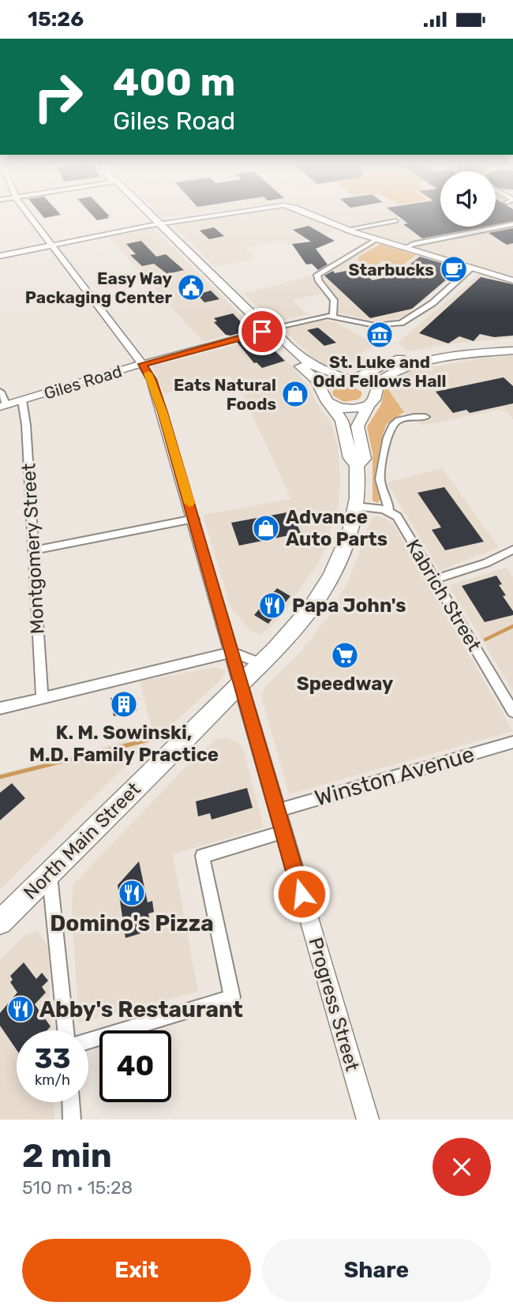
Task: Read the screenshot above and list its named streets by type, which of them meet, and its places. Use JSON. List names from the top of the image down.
{
  "streets": {
    "main road": ["North Main Street"],
    "street": [
      "Giles Road",
      "Montgomery Street",
      "Kabrich Street",
      "Winston Avenue",
      "Progress Street"
    ]
  },
  "crossings": [
    ["Giles Road", "Montgomery Street"],
    ["Giles Road", "North Main Street"],
    ["Giles Road", "Progress Street"],
    ["Winston Avenue", "Progress Street"],
    ["North Main Street", "Progress Street"]
  ],
  "places": {
    "cafe": ["Starbucks"],
    "public building": ["Easy Way Packaging Center"],
    "museum": ["St. Luke and Odd Fellows Hall"],
    "shop": ["Eats Natural Foods", "Advance Auto Parts"],
    "restaurant": ["Papa John's", "Domino's Pizza", "Abby's Restaurant"],
    "supermarket": ["Speedway"],
    "building": ["K. M. Sowinski, M.D. Family Practice"]
  },
  "page": {
    "status": "15:26",
    "turn": ["400 m", "Giles Road"],
    "speed": "33 km/h",
    "limit": "40",
    "heading": ["2 min", "510 m · 15:28"],
    "buttons": ["Exit", "Share"]
  }
}
